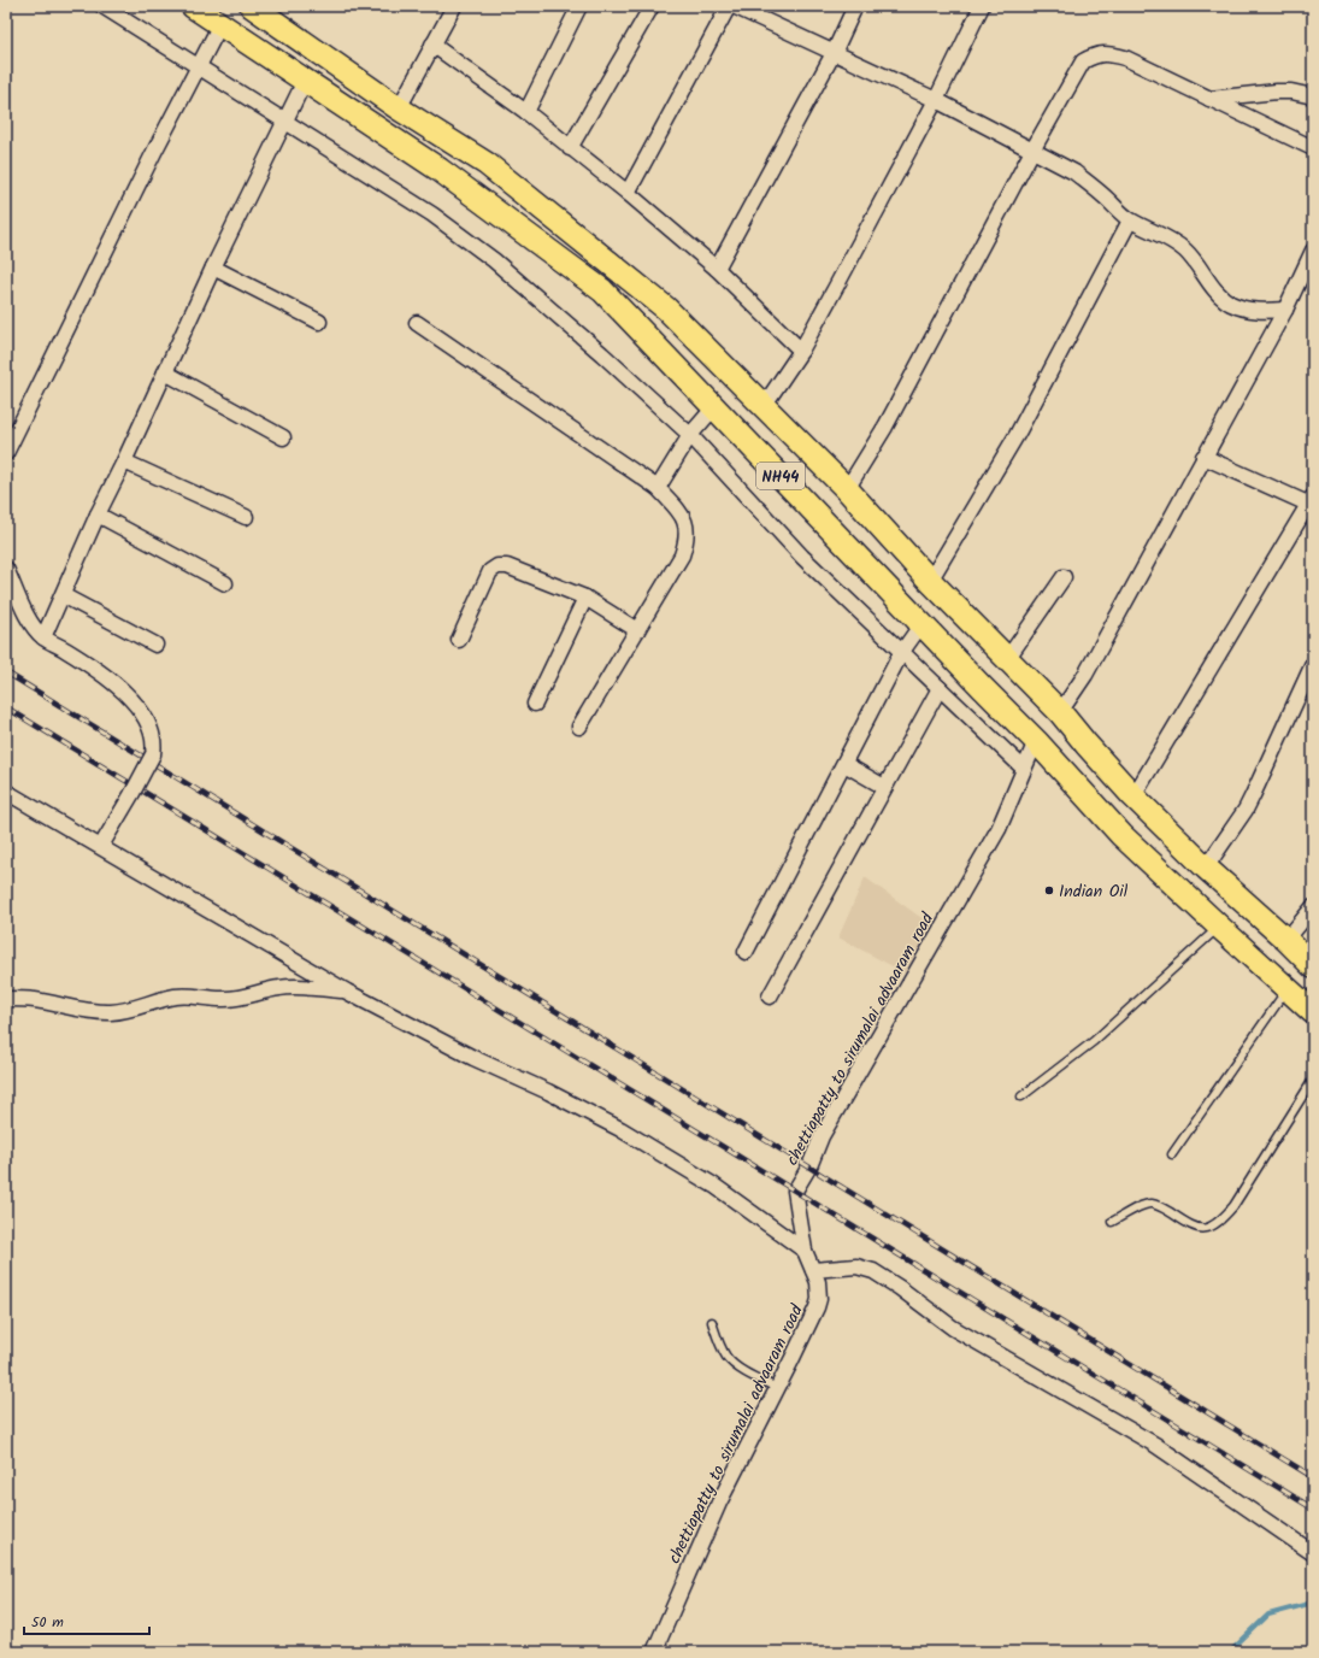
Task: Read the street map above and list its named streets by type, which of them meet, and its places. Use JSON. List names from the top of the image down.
{
  "streets": {
    "highway": ["NH44"],
    "street": ["chettiapatty to sirumalai advaaram road"]
  },
  "crossings": [
    ["NH44", "chettiapatty to sirumalai advaaram road"]
  ],
  "places": ["Indian Oil"],
  "scale_bar": "50 m"
}
